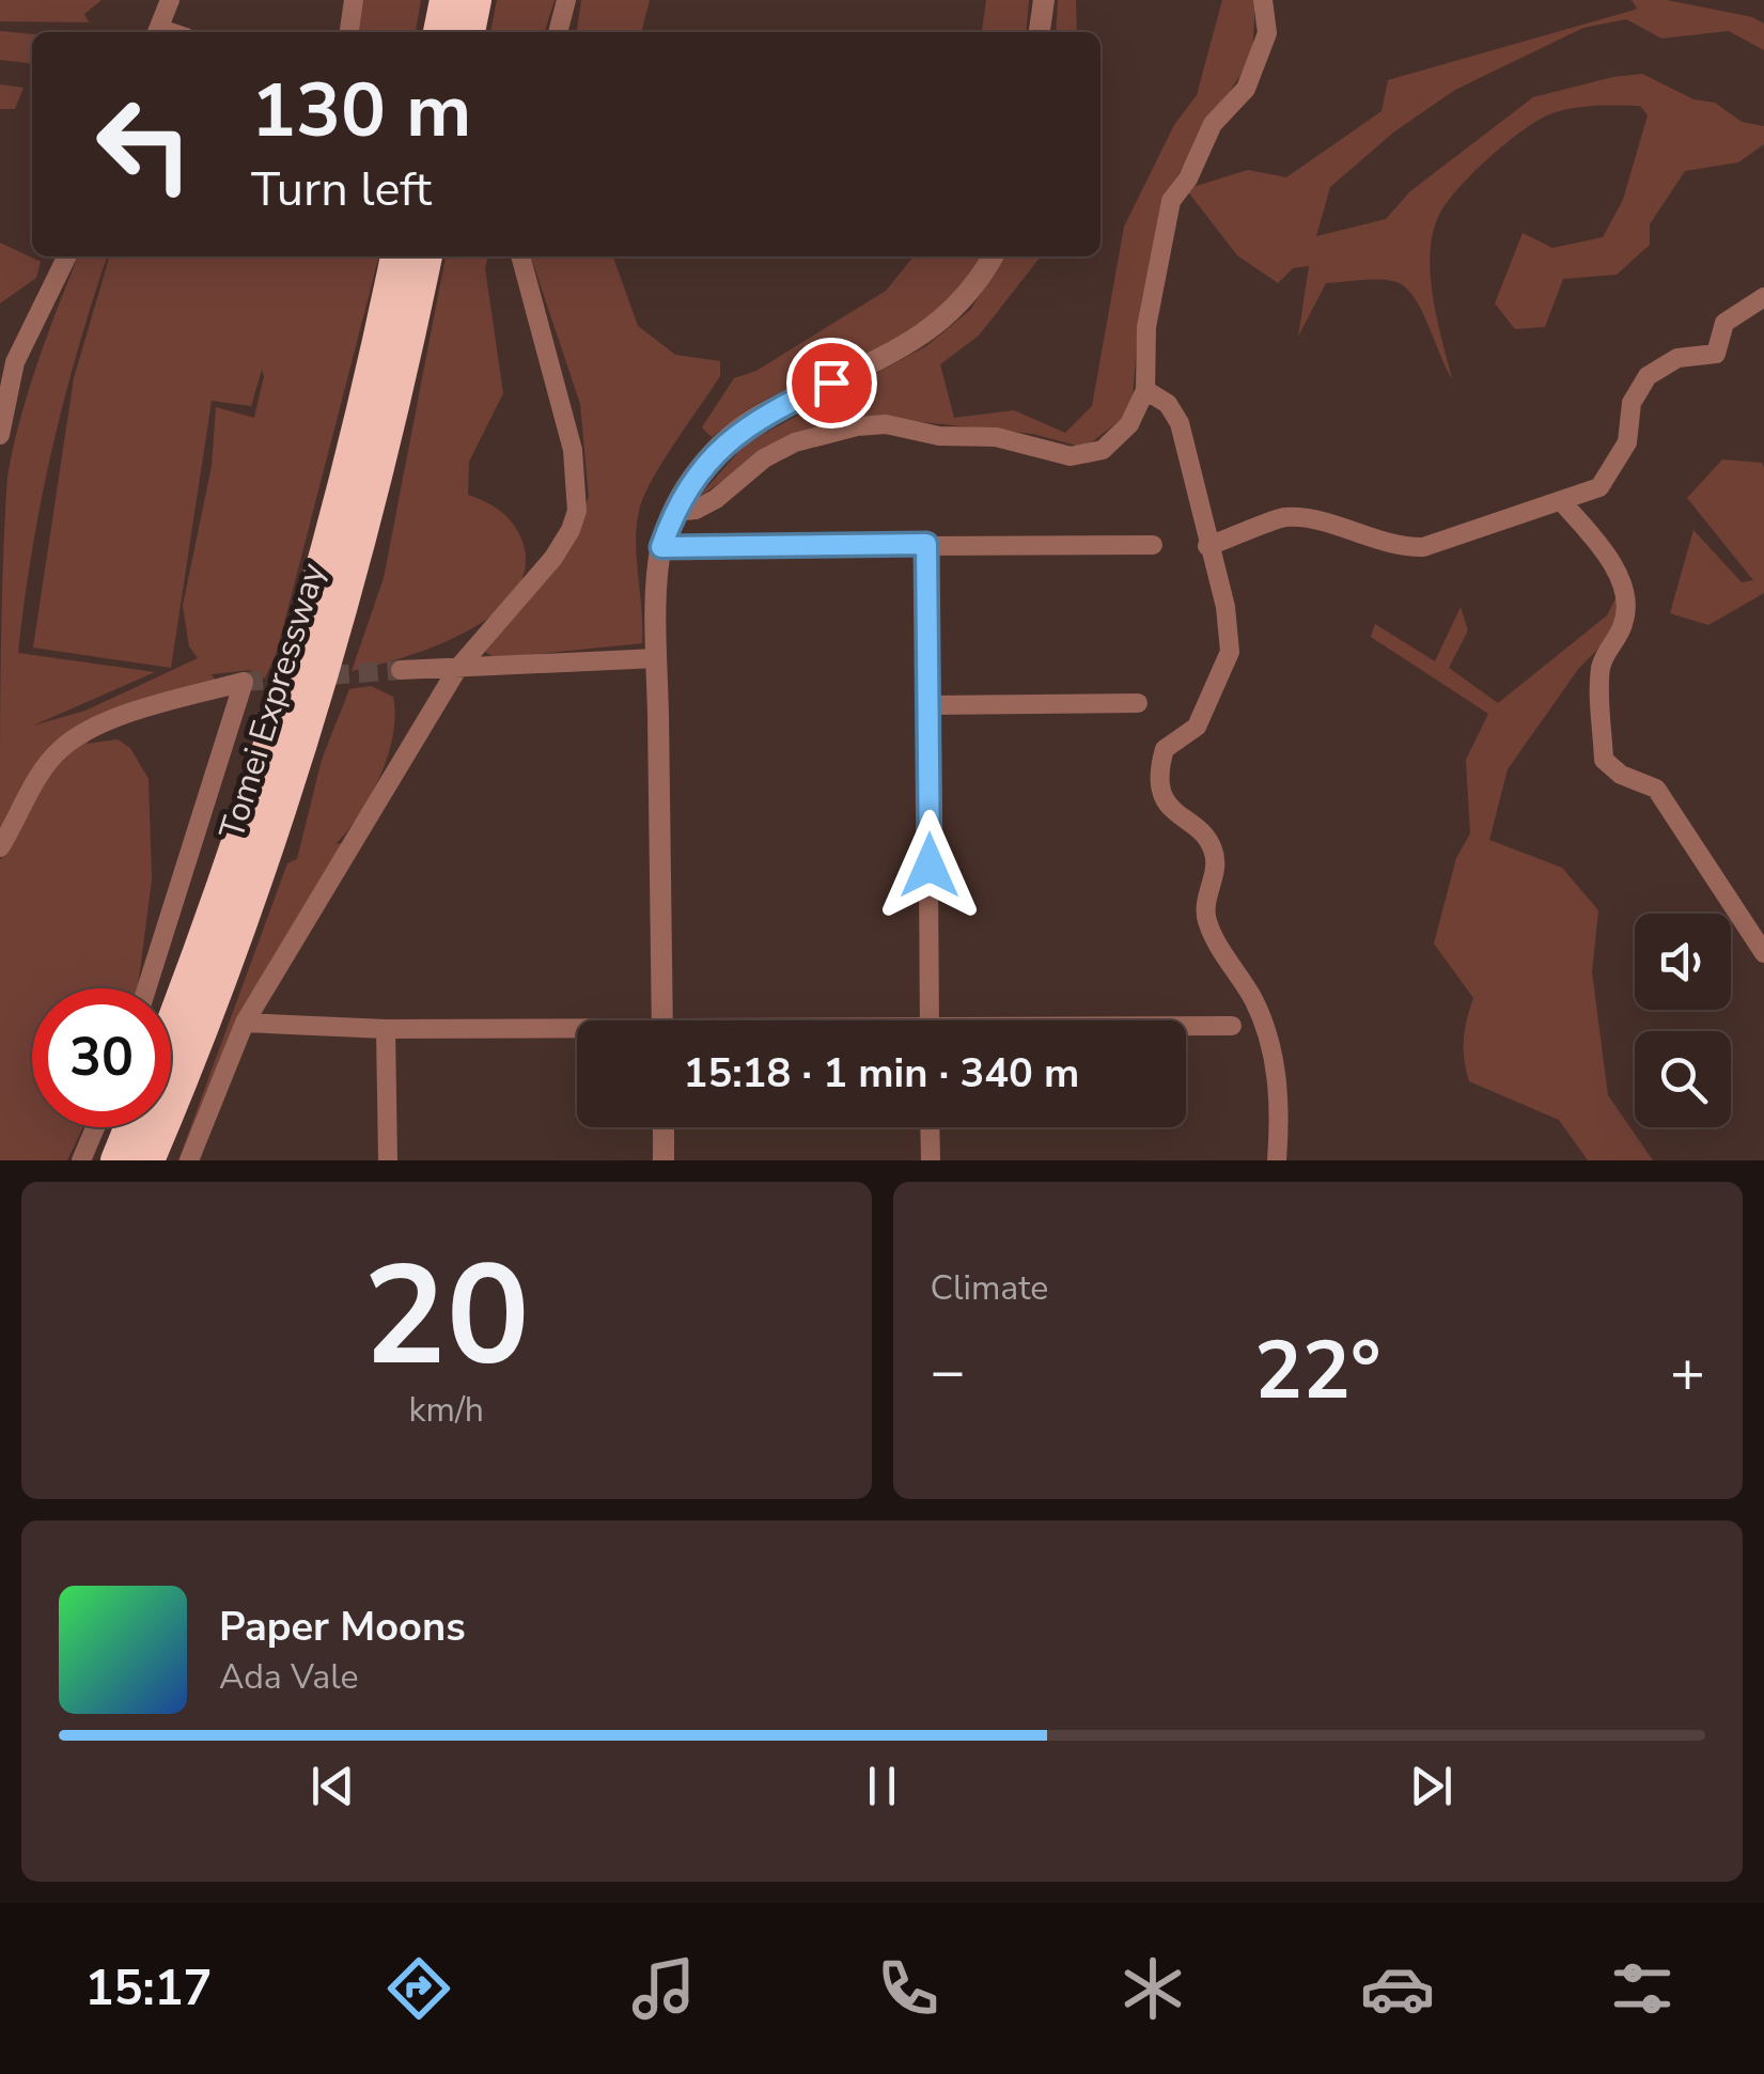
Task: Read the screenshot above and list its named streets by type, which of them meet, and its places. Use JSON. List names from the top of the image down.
{
  "streets": {
    "highway": ["Tomei Expressway"]
  },
  "page": {
    "turn": ["130 m", "Turn left"],
    "limit": "30",
    "trip": "15:18 · 1 min · 340 m",
    "tile": [
      ["20", "km/h"],
      "Climate"
    ],
    "heat": ["−", "22°", "+"],
    "song": ["Paper Moons", "Ada Vale"],
    "tabs": "15:17"
  }
}
